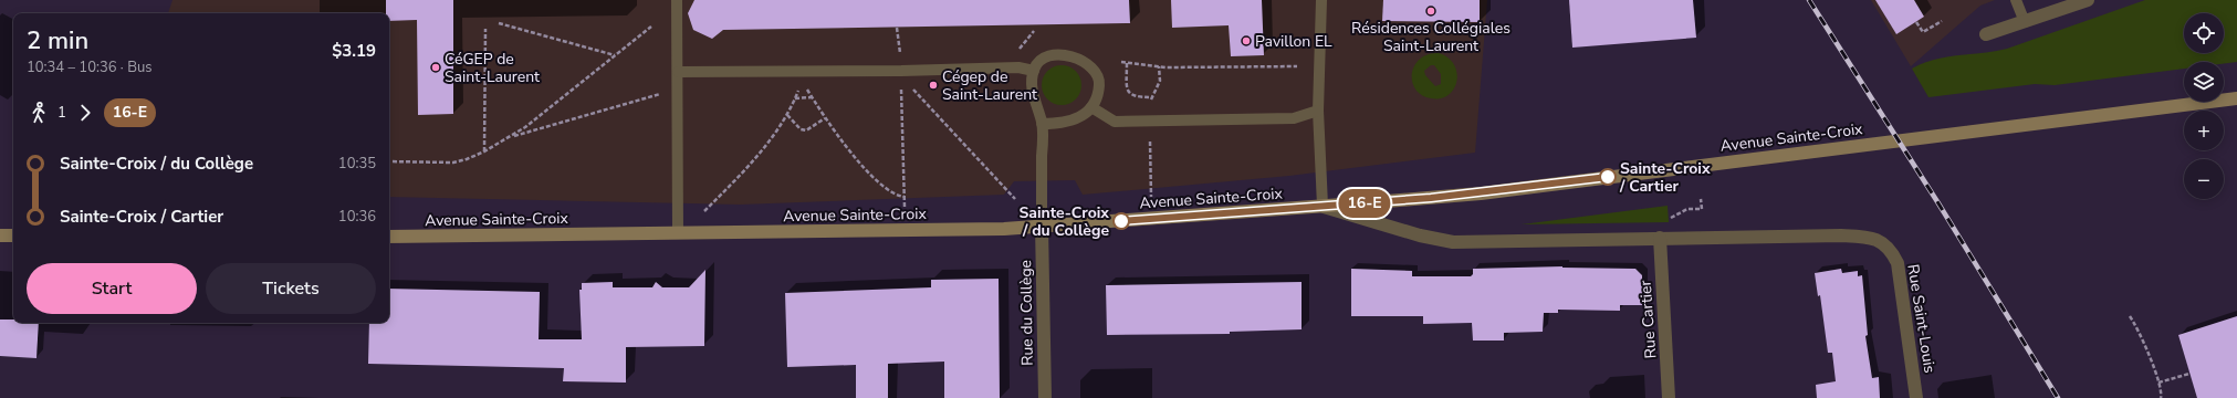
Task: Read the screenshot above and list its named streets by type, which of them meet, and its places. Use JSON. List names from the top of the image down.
{
  "streets": {
    "main road": ["Avenue Sainte-Croix"],
    "street": ["Rue du Collège", "Rue Saint-Louis", "Rue Cartier"]
  },
  "crossings": [
    ["Avenue Sainte-Croix", "Rue du Collège"],
    ["Avenue Sainte-Croix", "Rue Saint-Louis"],
    ["Avenue Sainte-Croix", "Rue Cartier"]
  ],
  "places": [
    "Résidences Collégiales Saint-Laurent",
    "Pavillon EL",
    "CéGEP de Saint-Laurent",
    "Cégep de Saint-Laurent",
    "Sainte-Croix / Cartier",
    "Sainte-Croix / du Collège"
  ],
  "lines": ["bus line 16-E"],
  "page": {
    "on_map": "16-E",
    "map_buttons": ["+", "−"],
    "heading": ["2 min", "10:34 – 10:36 · Bus", "$3.19"],
    "legs": ["1", "16-E"],
    "list": [
      {
        "name": "Sainte-Croix / du Collège",
        "value": "10:35"
      },
      {
        "name": "Sainte-Croix / Cartier",
        "value": "10:36"
      }
    ],
    "buttons": ["Start", "Tickets"]
  }
}
